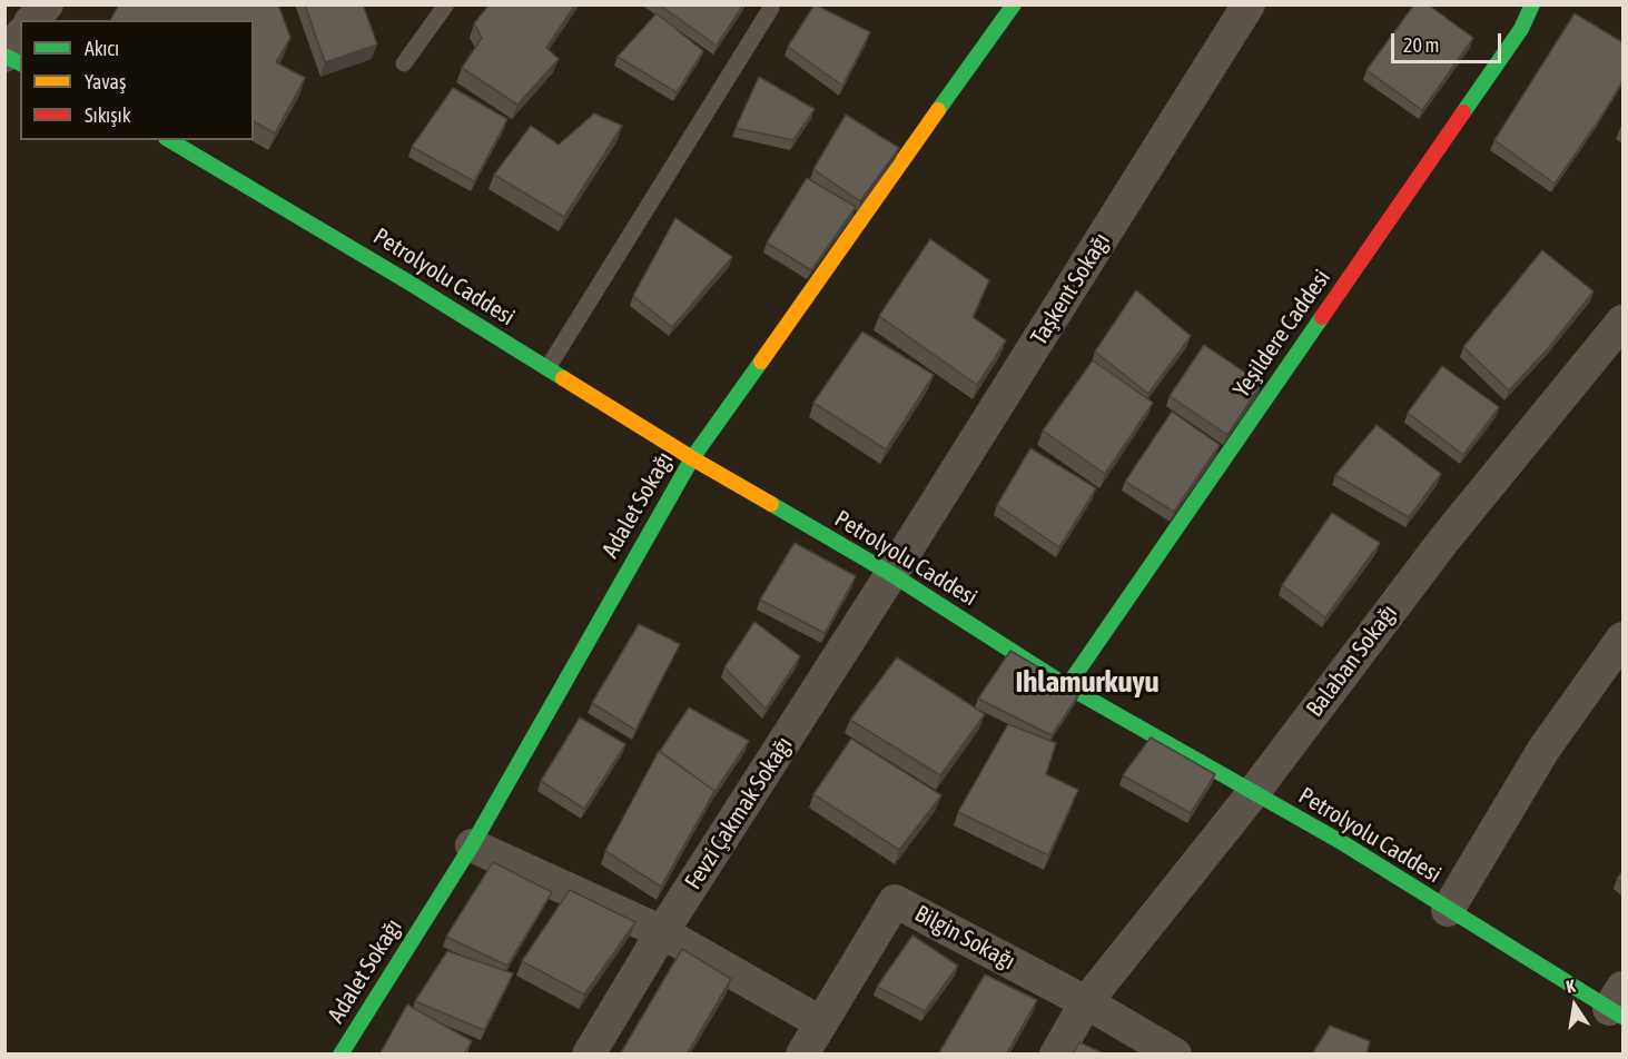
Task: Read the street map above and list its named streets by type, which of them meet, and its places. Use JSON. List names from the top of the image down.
{
  "streets": {
    "street": [
      "Petrolyolu Caddesi",
      "Taşkent Sokağı",
      "Yeşildere Caddesi",
      "Adalet Sokağı",
      "Balaban Sokağı",
      "Fevzi Çakmak Sokağı",
      "Bilgin Sokağı"
    ]
  },
  "crossings": [
    ["Petrolyolu Caddesi", "Taşkent Sokağı"],
    ["Petrolyolu Caddesi", "Yeşildere Caddesi"],
    ["Petrolyolu Caddesi", "Adalet Sokağı"],
    ["Petrolyolu Caddesi", "Balaban Sokağı"],
    ["Petrolyolu Caddesi", "Fevzi Çakmak Sokağı"],
    ["Taşkent Sokağı", "Fevzi Çakmak Sokağı"],
    ["Balaban Sokağı", "Bilgin Sokağı"]
  ],
  "districts": ["Ihlamurkuyu"],
  "legend": ["Akıcı", "Yavaş", "Sıkışık"],
  "scale_bar": "20 m",
  "north": "top"
}
